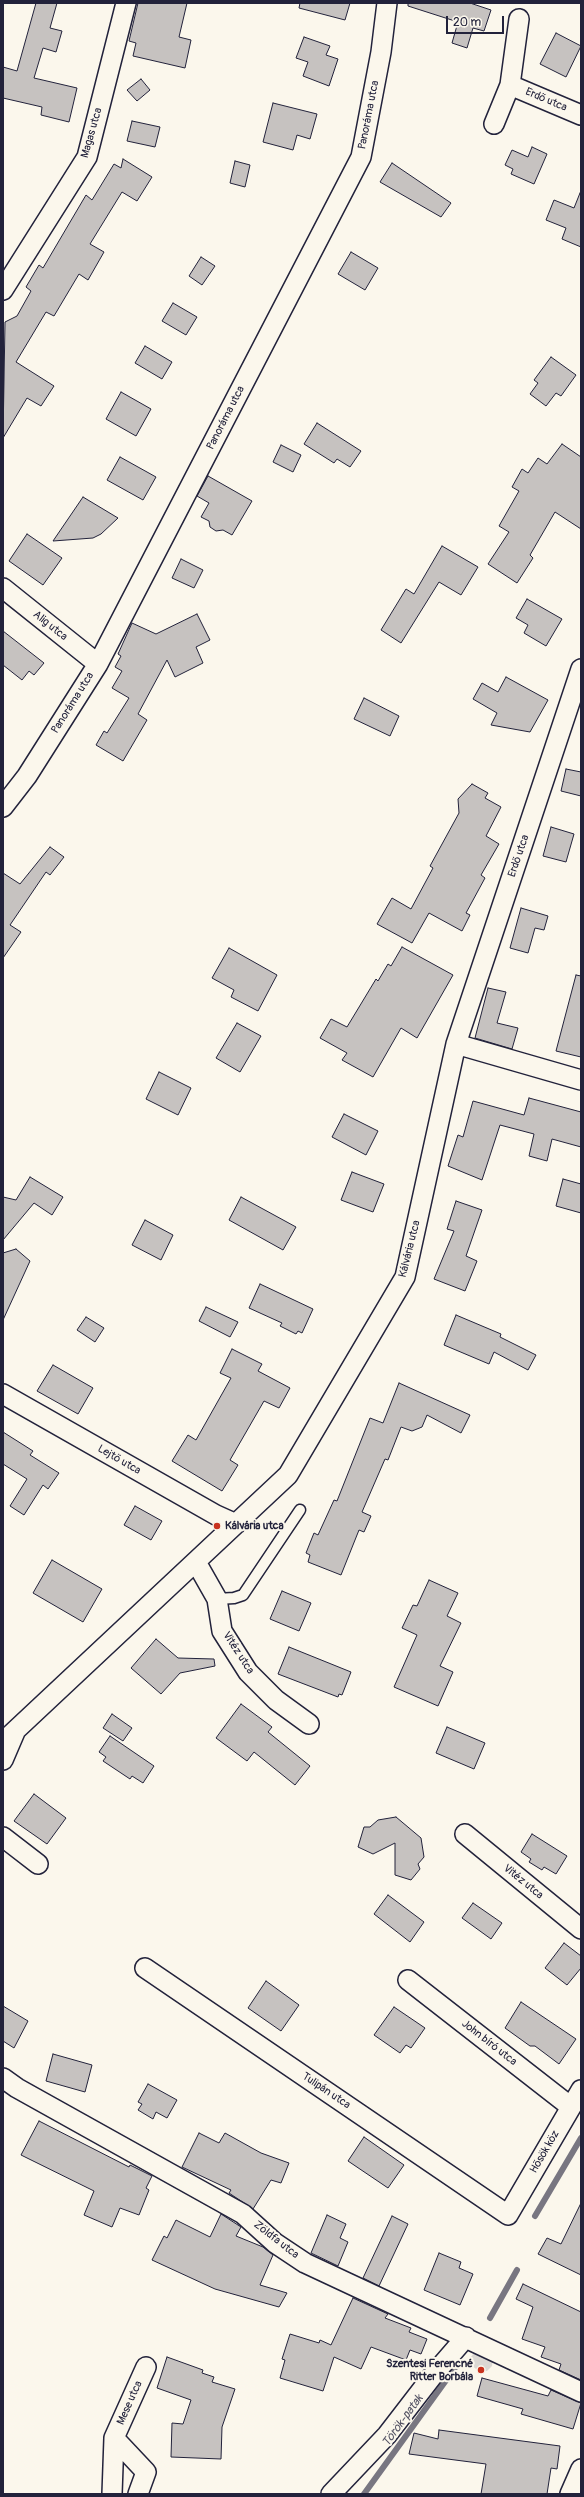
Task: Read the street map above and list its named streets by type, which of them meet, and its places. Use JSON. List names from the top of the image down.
{
  "streets": {
    "street": [
      "Erdő utca",
      "Panoráma utca",
      "Magas utca",
      "Alig utca",
      "Kálvária utca",
      "Lejtő utca",
      "Vitéz utca",
      "John bíró utca",
      "Tulipán utca",
      "Hősök köz",
      "Zöldfa utca",
      "Mese utca"
    ]
  },
  "crossings": [
    ["Erdő utca", "Kálvária utca"],
    ["Panoráma utca", "Alig utca"],
    ["Kálvária utca", "Lejtő utca"],
    ["Kálvária utca", "Vitéz utca"],
    ["John bíró utca", "Hősök köz"],
    ["Tulipán utca", "Hősök köz"]
  ],
  "water": ["Török-patak"],
  "places": ["Kálvária utca", "Szentesi Ferencné Ritter Borbála"],
  "scale_bar": "20 m"
}
